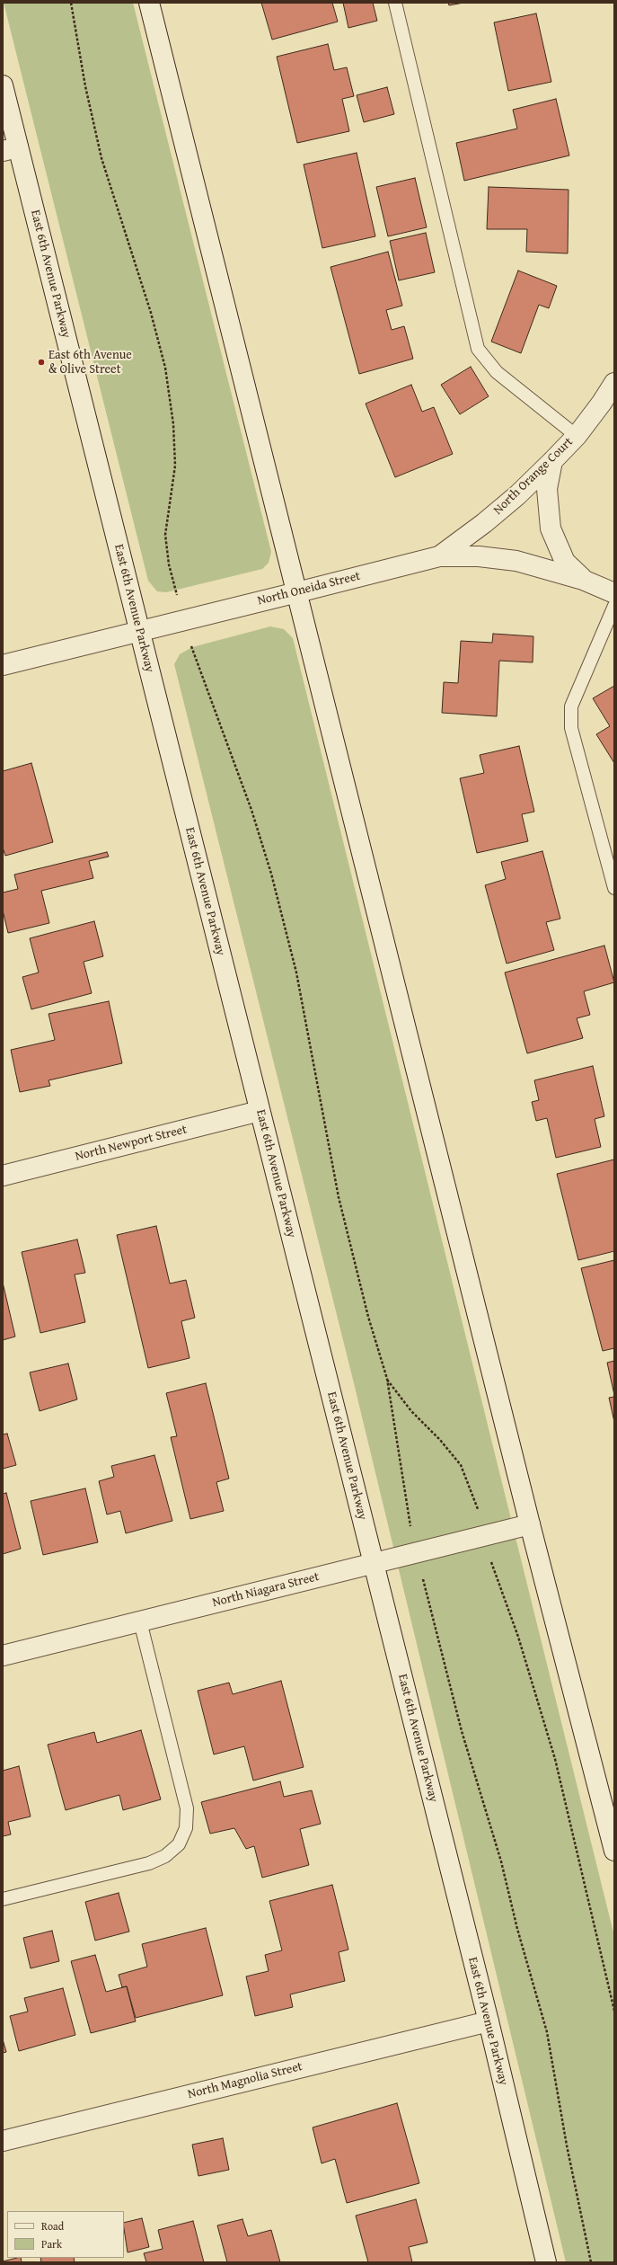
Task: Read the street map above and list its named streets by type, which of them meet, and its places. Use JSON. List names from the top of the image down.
{
  "streets": {
    "main road": [
      "East 6th Avenue Parkway",
      "North Orange Court",
      "North Oneida Street",
      "North Newport Street",
      "North Niagara Street",
      "North Magnolia Street"
    ]
  },
  "crossings": [
    ["East 6th Avenue Parkway", "North Oneida Street"],
    ["East 6th Avenue Parkway", "North Newport Street"],
    ["East 6th Avenue Parkway", "North Niagara Street"],
    ["East 6th Avenue Parkway", "North Magnolia Street"],
    ["North Orange Court", "North Oneida Street"]
  ],
  "places": ["East 6th Avenue & Olive Street"],
  "legend": ["Road", "Park"]
}
